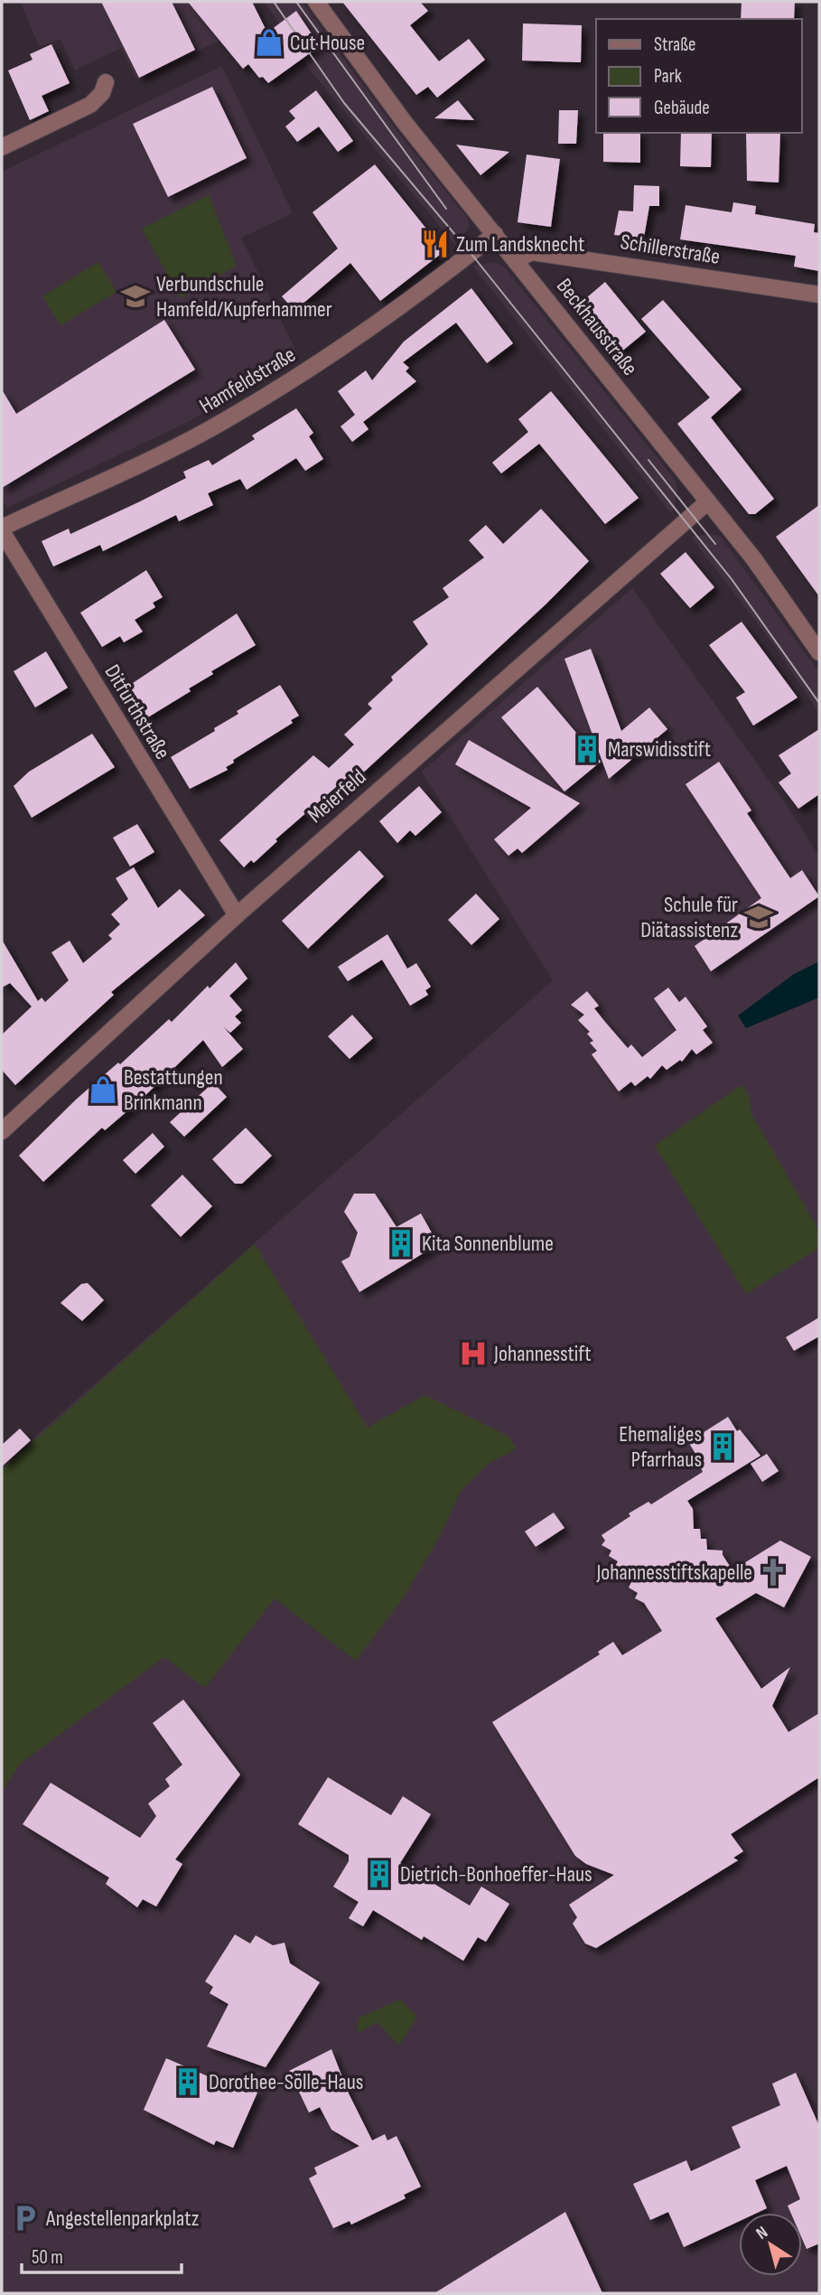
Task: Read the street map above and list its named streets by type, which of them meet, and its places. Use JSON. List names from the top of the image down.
{
  "streets": {
    "street": [
      "Schillerstraße",
      "Beckhausstraße",
      "Hamfeldstraße",
      "Ditfurthstraße",
      "Meierfeld"
    ]
  },
  "crossings": [
    ["Schillerstraße", "Beckhausstraße"],
    ["Beckhausstraße", "Hamfeldstraße"],
    ["Beckhausstraße", "Meierfeld"],
    ["Hamfeldstraße", "Ditfurthstraße"],
    ["Ditfurthstraße", "Meierfeld"]
  ],
  "places": {
    "shop": ["Cut House", "Bestattungen Brinkmann"],
    "restaurant": ["Zum Landsknecht"],
    "school or university": ["Verbundschule Hamfeld/Kupferhammer", "Schule für Diätassistenz"],
    "building": [
      "Marswidisstift",
      "Kita Sonnenblume",
      "Ehemaliges Pfarrhaus",
      "Dietrich-Bonhoeffer-Haus",
      "Dorothee-Sölle-Haus"
    ],
    "hospital": ["Johannesstift"],
    "church": ["Johannesstiftskapelle"],
    "parking": ["Angestellenparkplatz"]
  },
  "legend": ["Straße", "Park", "Gebäude"],
  "scale_bar": "50 m",
  "north": "top left"
}
